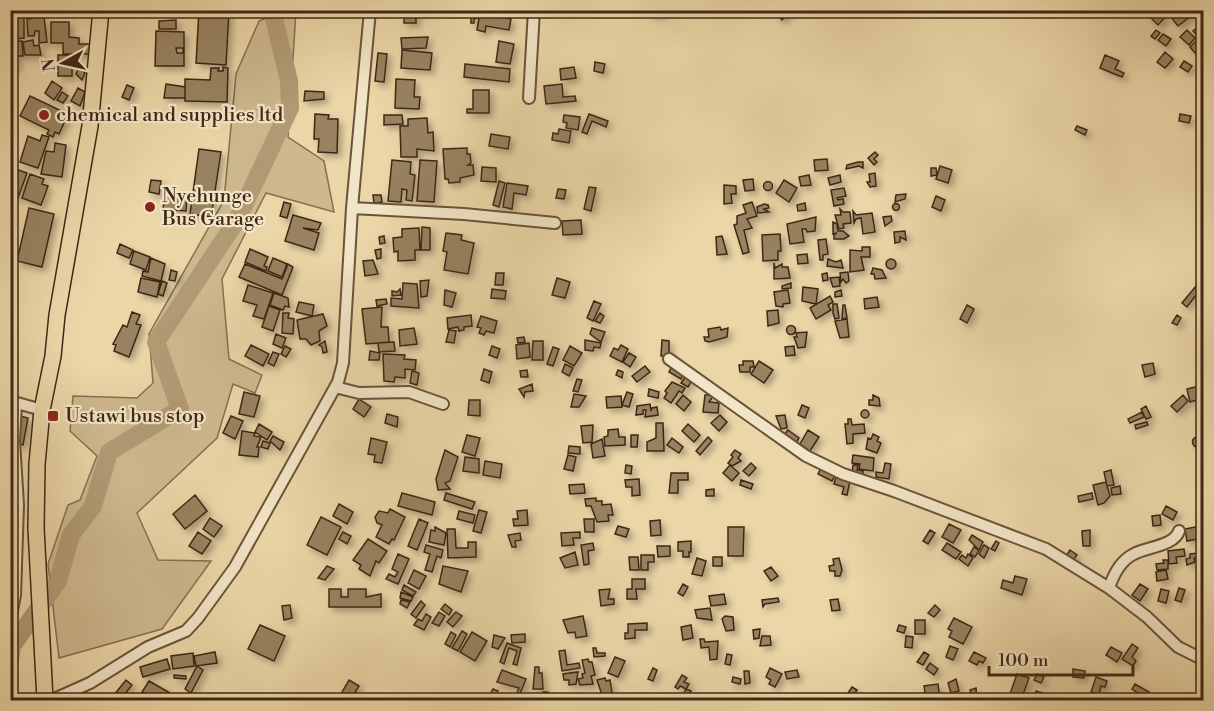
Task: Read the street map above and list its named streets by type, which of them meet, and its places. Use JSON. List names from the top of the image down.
{
  "places": {
    "other": ["chemical and supplies ltd", "Nyehunge Bus Garage"],
    "transit": ["Ustawi bus stop"]
  },
  "scale_bar": "100 m",
  "north": "left"
}
